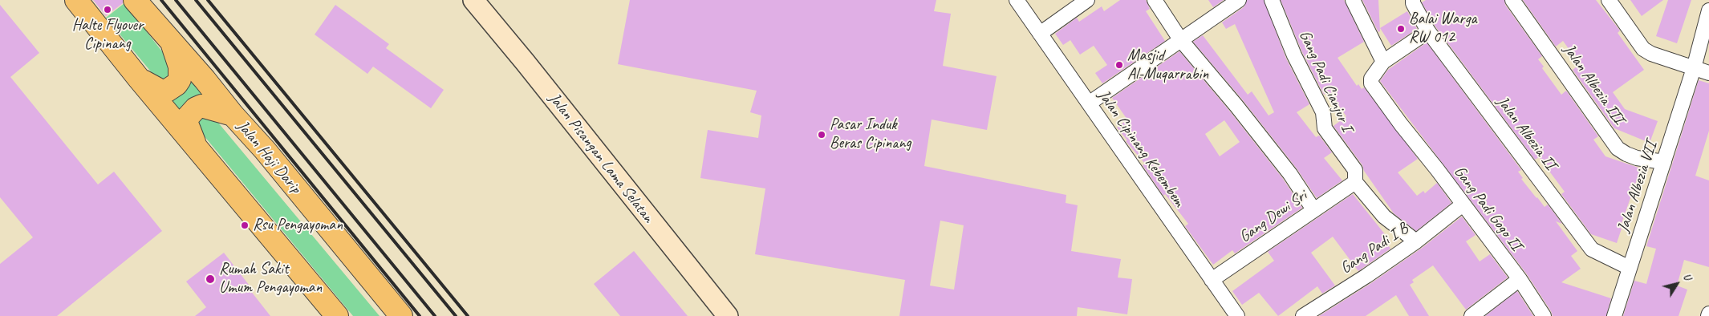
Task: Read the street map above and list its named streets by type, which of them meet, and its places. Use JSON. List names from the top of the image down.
{
  "streets": {
    "main road": ["Jalan Haji Darip"],
    "street": [
      "Gang Padi Cianjur I",
      "Jalan Albezia III",
      "Jalan Albezia II",
      "Jalan Cipinang Kebembem",
      "Jalan Pisangan Lama Selatan",
      "Jalan Albezia VII",
      "Gang Padi Gogo II",
      "Gang Dewi Sri",
      "Gang Padi I B"
    ]
  },
  "crossings": [
    ["Gang Padi Cianjur I", "Gang Dewi Sri"],
    ["Gang Padi Cianjur I", "Gang Padi I B"],
    ["Jalan Albezia III", "Jalan Albezia VII"],
    ["Jalan Albezia II", "Jalan Albezia VII"],
    ["Jalan Cipinang Kebembem", "Gang Dewi Sri"],
    ["Gang Padi Gogo II", "Gang Padi I B"]
  ],
  "places": [
    "Halte Flyover Cipinang",
    "Balai Warga RW 012",
    "Masjid Al-Muqarrabin",
    "Pasar Induk Beras Cipinang",
    "Rsu Pengayoman",
    "Rumah Sakit Umum Pengayoman"
  ],
  "north": "top right"
}
